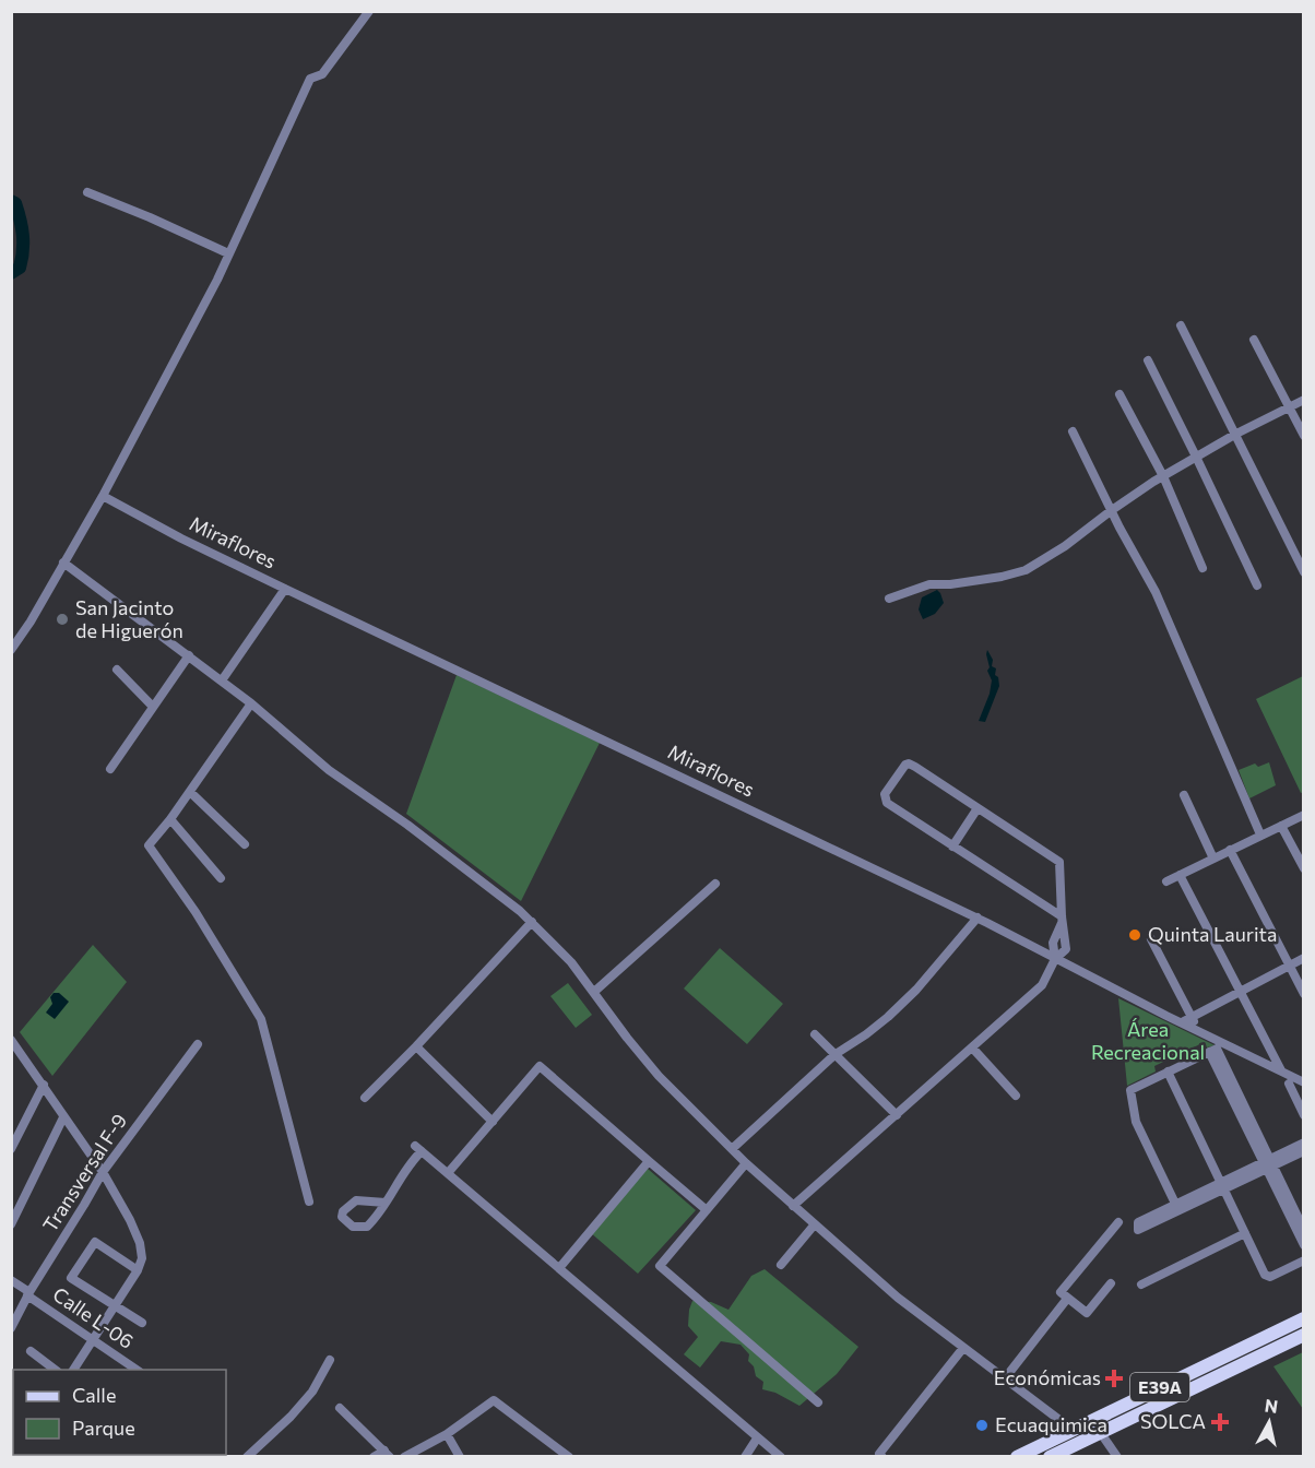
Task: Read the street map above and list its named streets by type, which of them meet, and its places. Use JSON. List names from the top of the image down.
{
  "streets": {
    "main road": ["E39A"],
    "street": ["Miraflores", "Transversal F-9", "Calle L-06"]
  },
  "crossings": [
    ["Transversal F-9", "Calle L-06"]
  ],
  "parks": ["Área Recreacional"],
  "places": {
    "other": ["San Jacinto de Higuerón", "Quinta Laurita", "Ecuaquimica"],
    "health": ["Económicas", "SOLCA"]
  },
  "legend": ["Calle", "Parque"],
  "north": "top"
}
